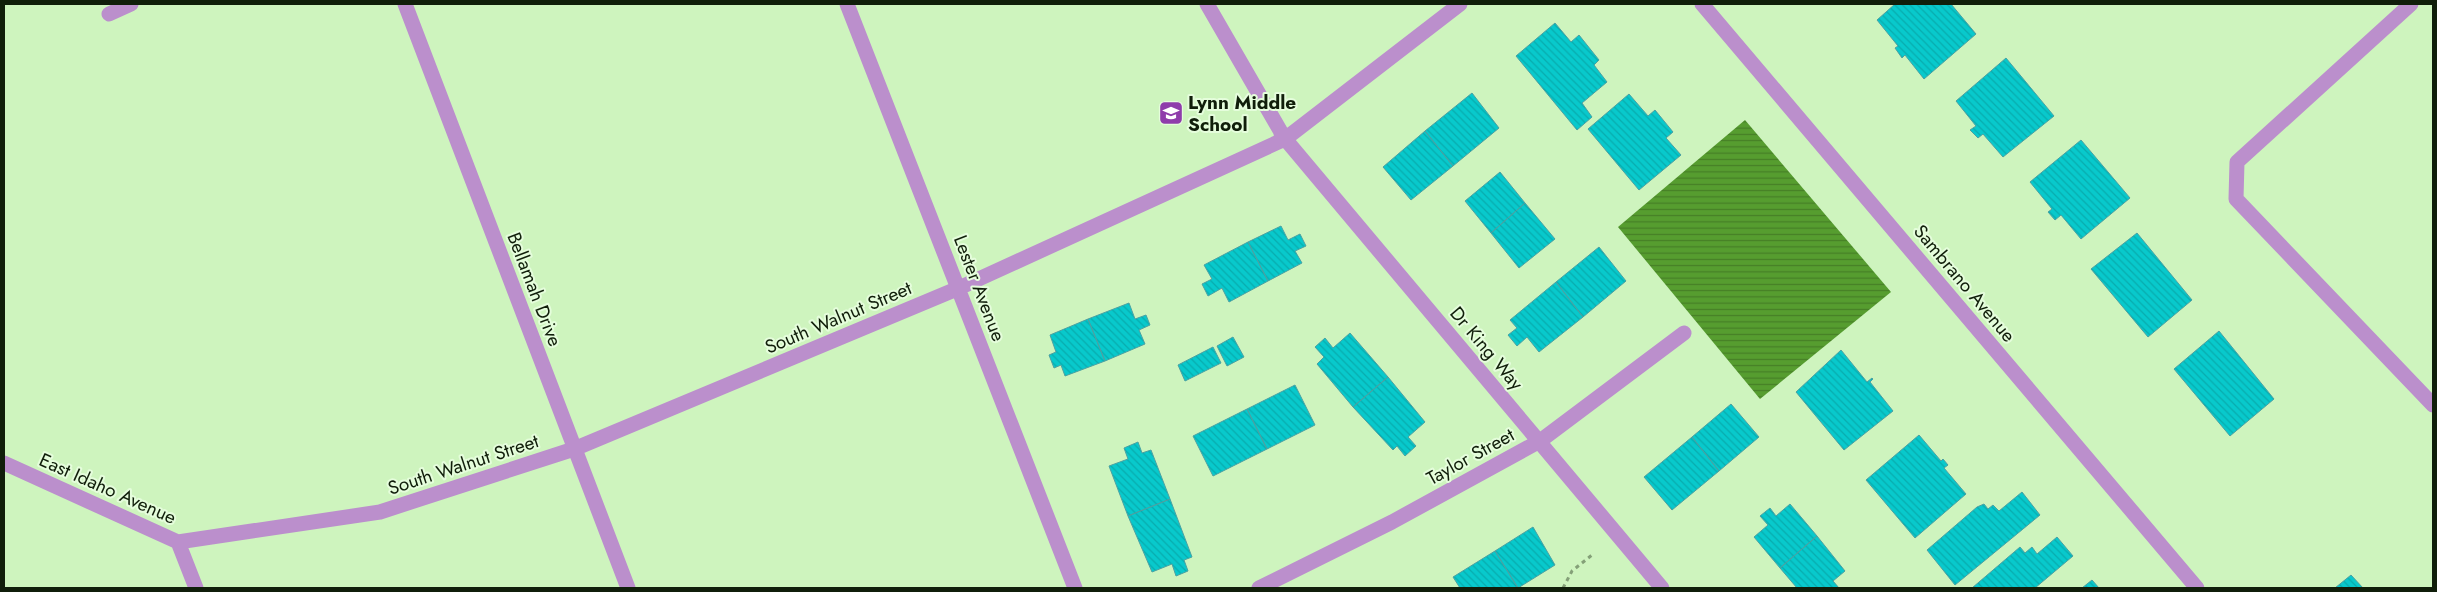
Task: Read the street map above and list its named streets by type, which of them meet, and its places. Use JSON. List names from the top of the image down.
{
  "streets": {
    "street": [
      "Sambrano Avenue",
      "Lester Avenue",
      "Bellamah Drive",
      "South Walnut Street",
      "Dr King Way",
      "Taylor Street",
      "East Idaho Avenue"
    ]
  },
  "crossings": [
    ["Lester Avenue", "South Walnut Street"],
    ["Bellamah Drive", "South Walnut Street"],
    ["South Walnut Street", "Dr King Way"],
    ["South Walnut Street", "East Idaho Avenue"],
    ["Dr King Way", "Taylor Street"]
  ],
  "places": {
    "school or university": ["Lynn Middle School"]
  }
}
